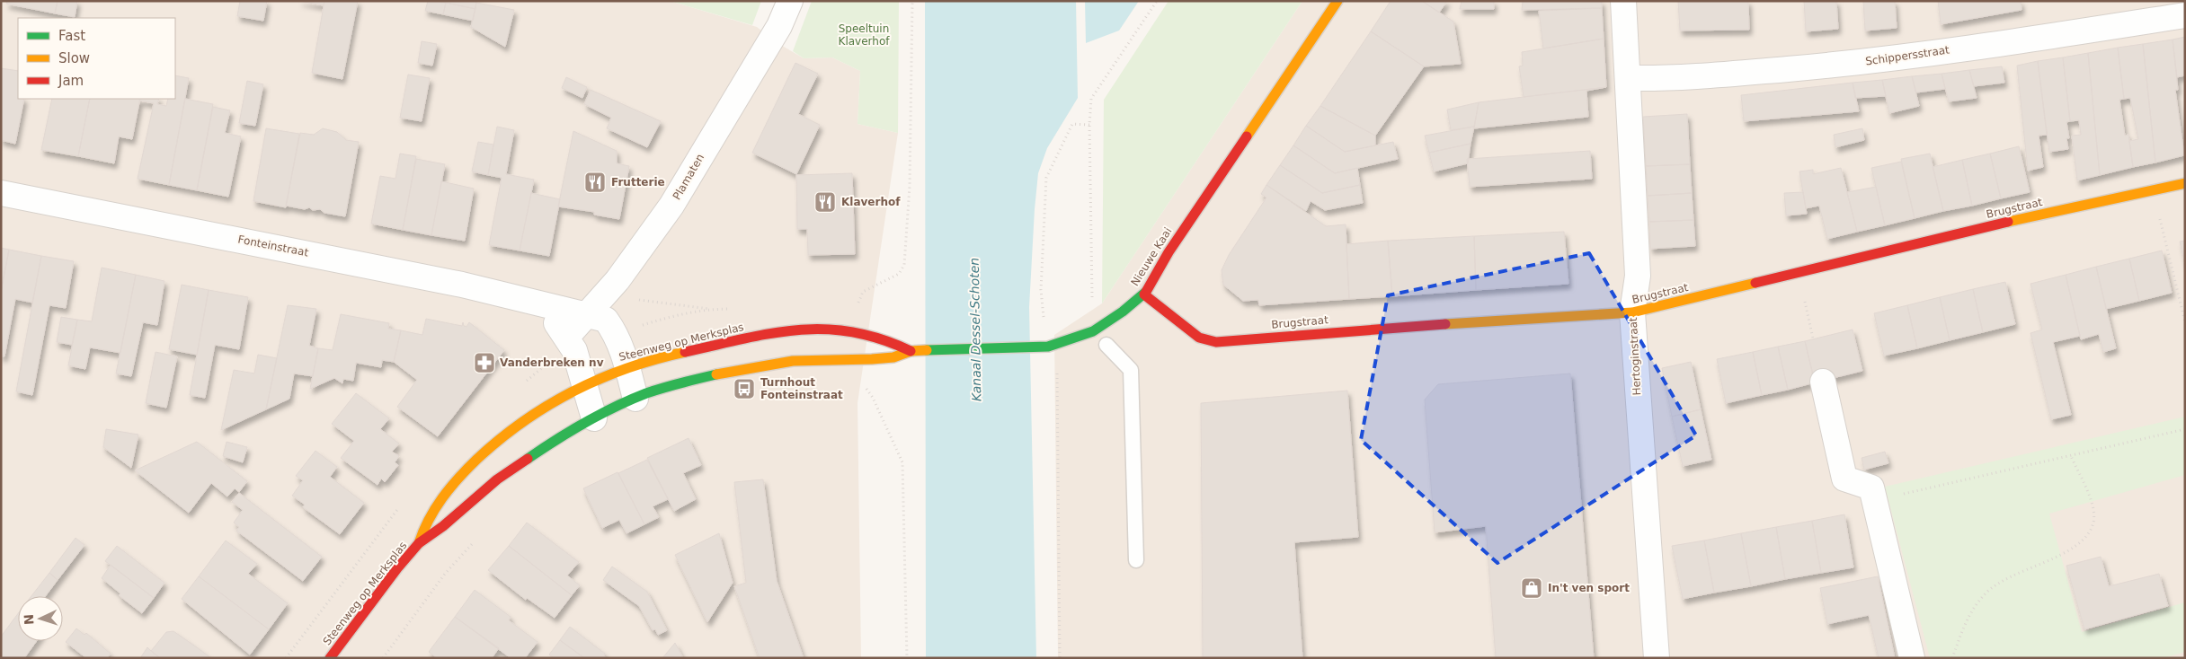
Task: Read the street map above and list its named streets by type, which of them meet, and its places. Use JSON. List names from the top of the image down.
{
  "streets": {
    "street": [
      "Schippersstraat",
      "Plamaten",
      "Brugstraat",
      "Fonteinstraat",
      "Nieuwe Kaai",
      "Steenweg op Merksplas",
      "Hertoginstraat"
    ]
  },
  "crossings": [
    ["Schippersstraat", "Hertoginstraat"],
    ["Plamaten", "Fonteinstraat"],
    ["Brugstraat", "Nieuwe Kaai"],
    ["Brugstraat", "Hertoginstraat"],
    ["Fonteinstraat", "Steenweg op Merksplas"]
  ],
  "water": ["Kanaal Dessel-Schoten"],
  "parks": ["Speeltuin Klaverhof"],
  "places": {
    "restaurant": ["Frutterie", "Klaverhof"],
    "pharmacy": ["Vanderbreken nv"],
    "bus stop": ["Turnhout Fonteinstraat"],
    "shop": ["In't ven sport"]
  },
  "legend": ["Fast", "Slow", "Jam"],
  "north": "left"
}
